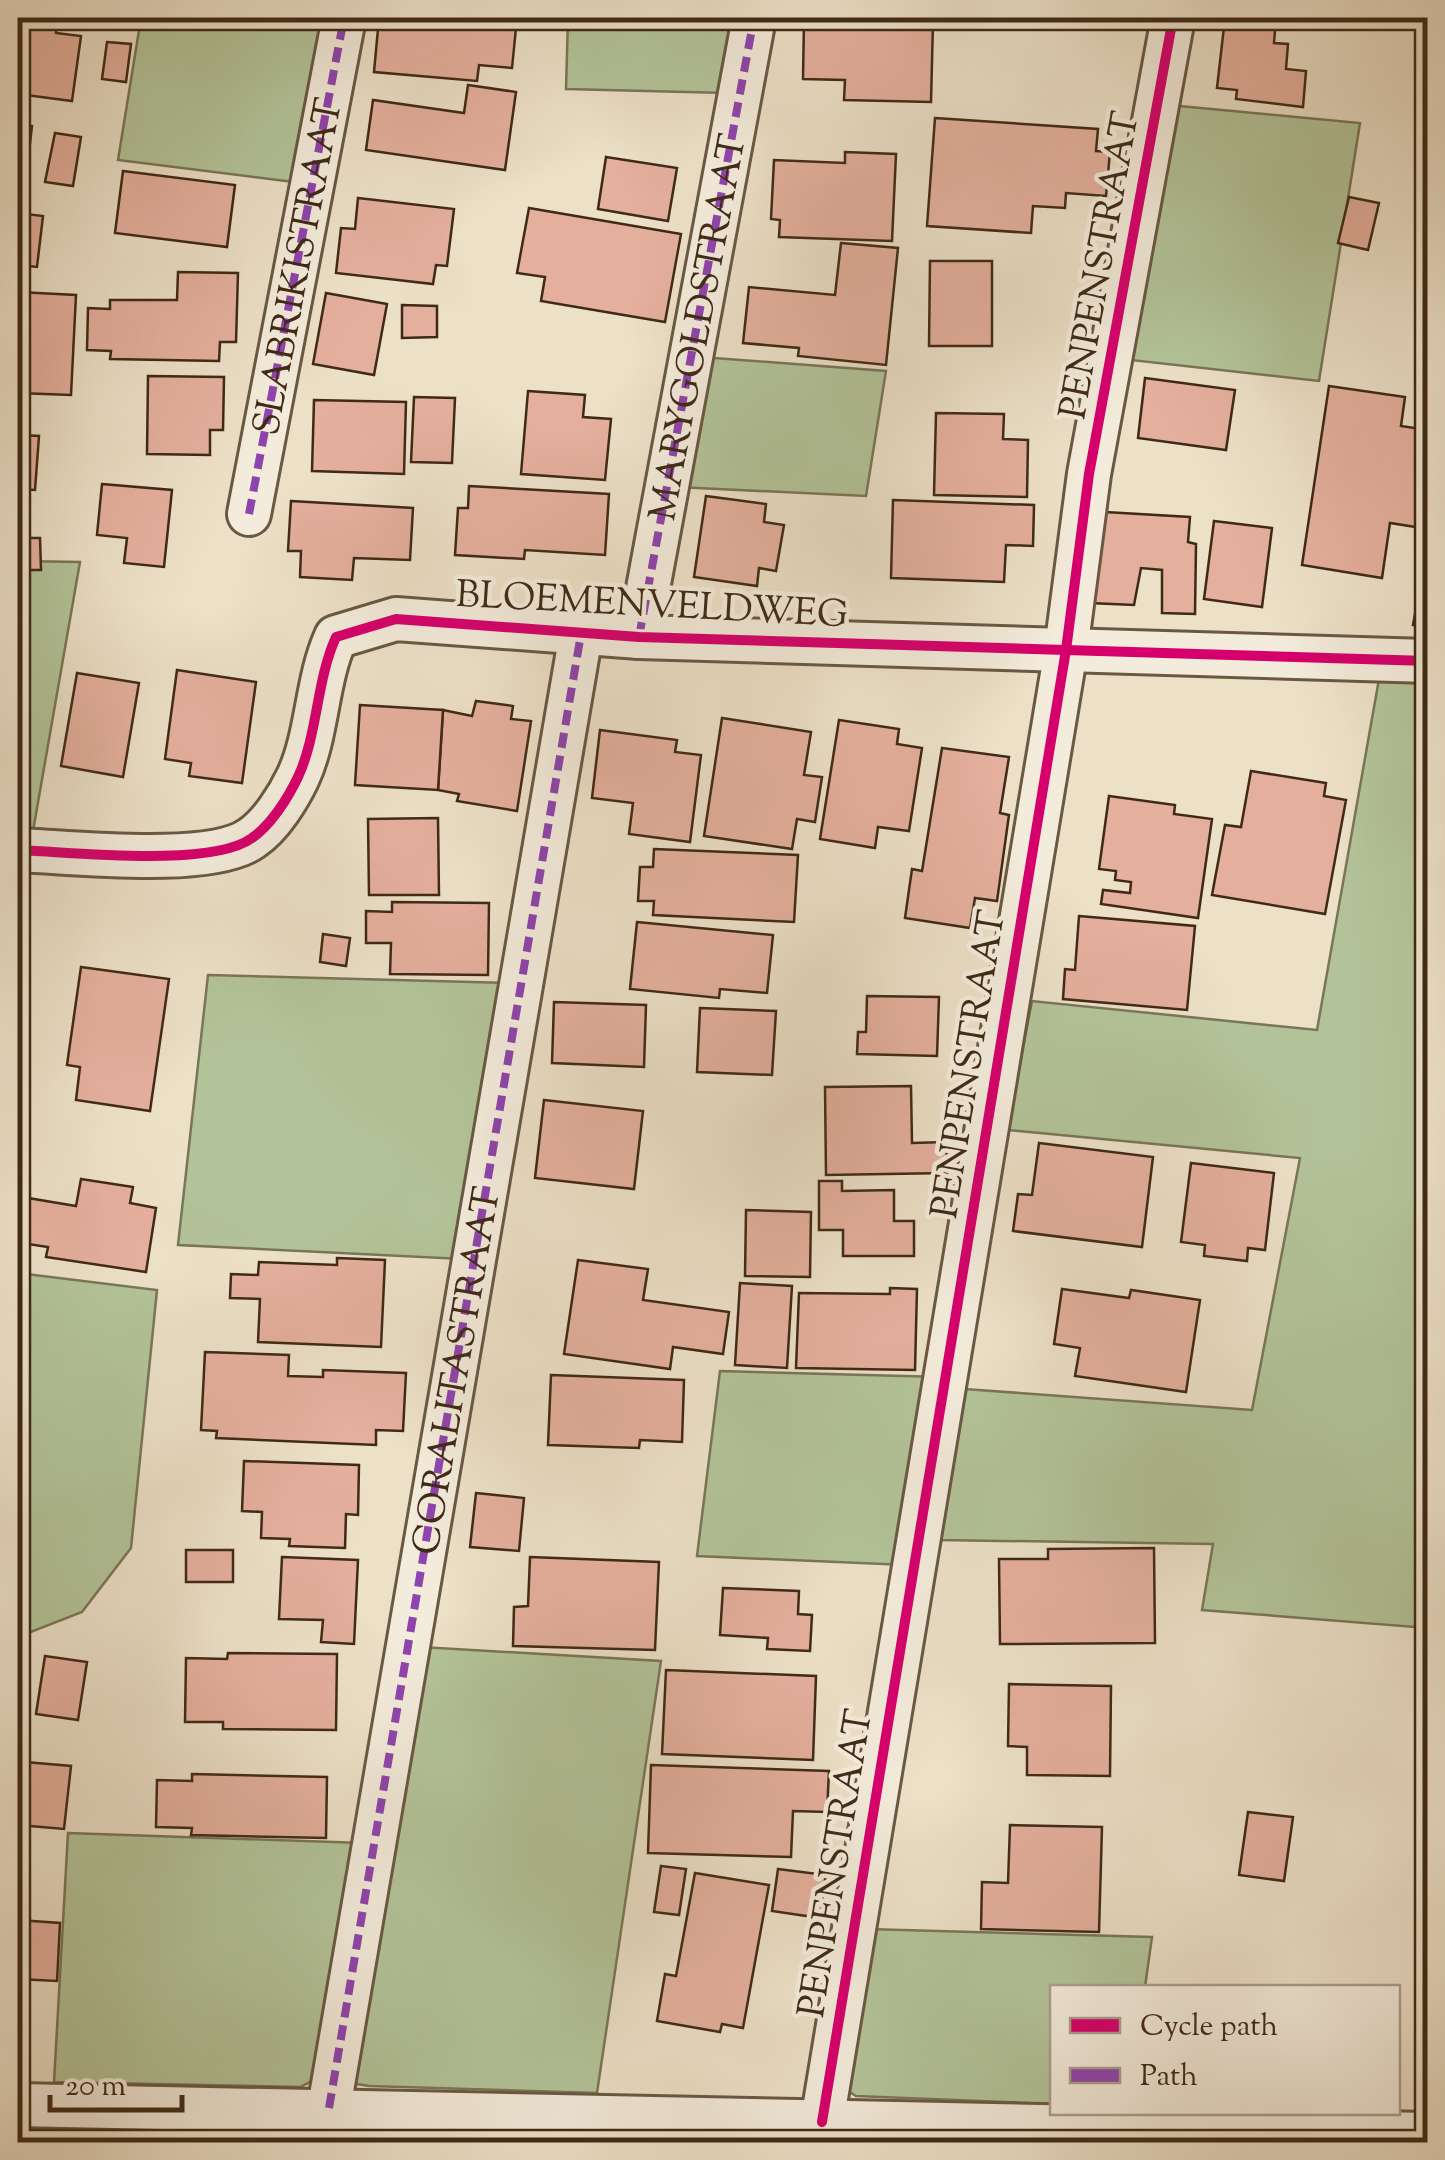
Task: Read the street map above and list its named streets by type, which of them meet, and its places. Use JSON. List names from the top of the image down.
{
  "streets": {
    "street": [
      "PENPENSTRAAT",
      "SLABRIKISTRAAT",
      "MARYGOLDSTRAAT",
      "BLOEMENVELDWEG",
      "CORALITASTRAAT"
    ]
  },
  "crossings": [
    ["PENPENSTRAAT", "BLOEMENVELDWEG"],
    ["MARYGOLDSTRAAT", "BLOEMENVELDWEG"],
    ["BLOEMENVELDWEG", "CORALITASTRAAT"]
  ],
  "legend": ["Cycle path", "Path"],
  "scale_bar": "20 m"
}
